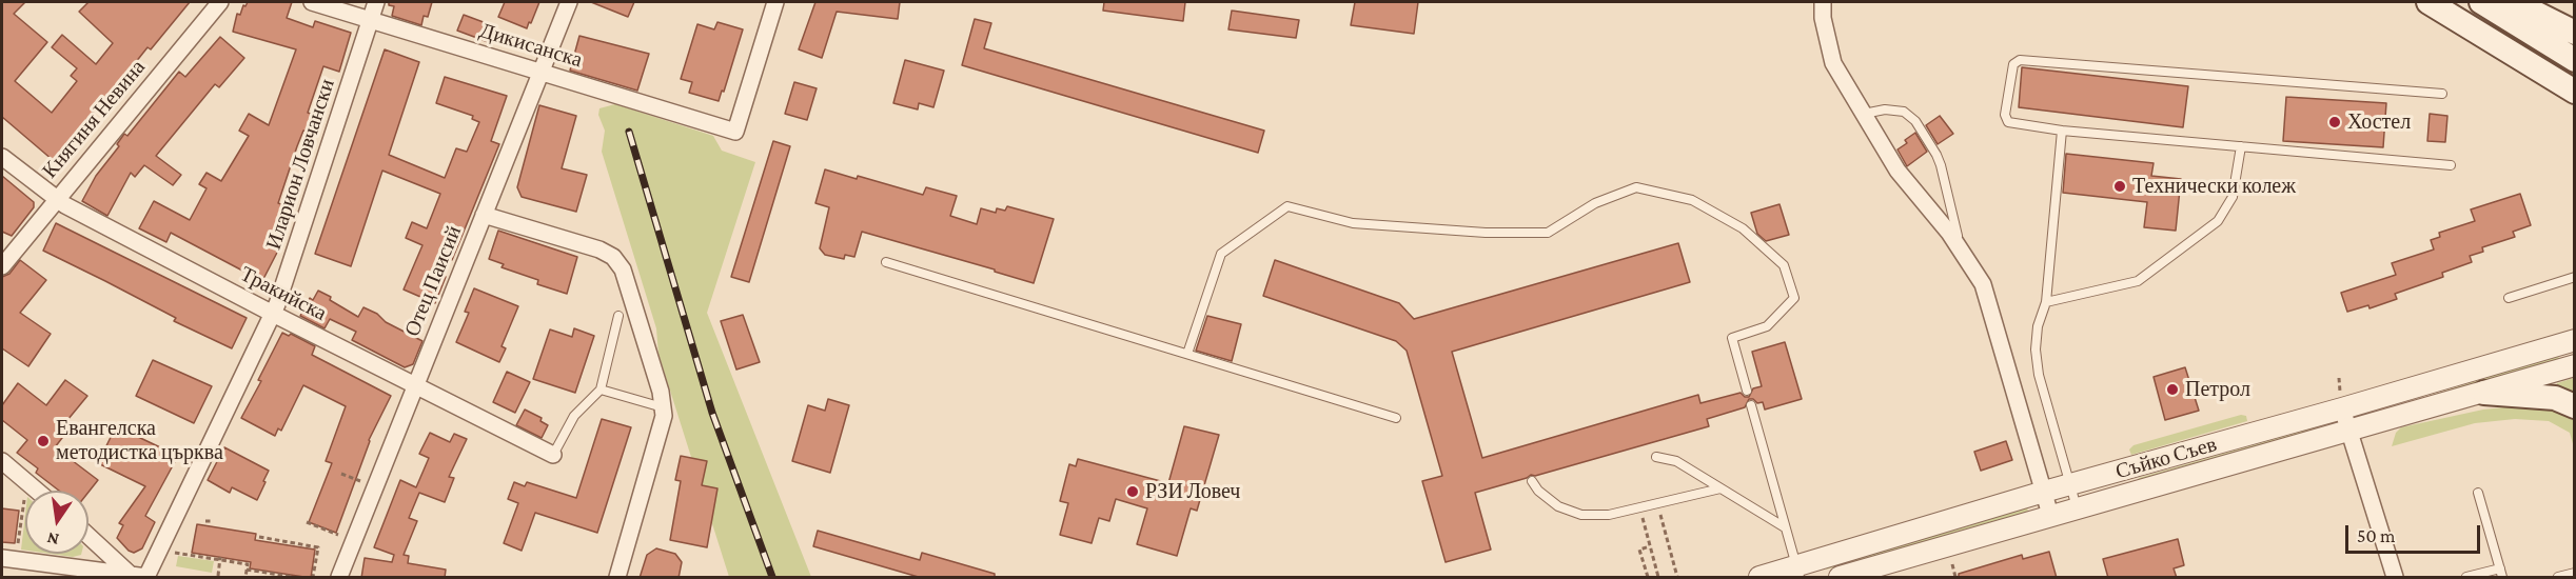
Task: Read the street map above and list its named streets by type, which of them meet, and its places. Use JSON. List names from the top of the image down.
{
  "streets": {
    "street": [
      "Дикисанска",
      "Княгиня Невина",
      "Иларион Ловчански",
      "Отец Паисий",
      "Тракийска",
      "Съйко Съев"
    ]
  },
  "crossings": [
    ["Дикисанска", "Иларион Ловчански"],
    ["Дикисанска", "Отец Паисий"],
    ["Княгиня Невина", "Тракийска"],
    ["Иларион Ловчански", "Тракийска"],
    ["Отец Паисий", "Тракийска"]
  ],
  "places": [
    "Хостел",
    "Технически колеж",
    "Петрол",
    "Евангелска методистка църква",
    "РЗИ Ловеч"
  ],
  "scale_bar": "50 m",
  "north": "bottom"
}
